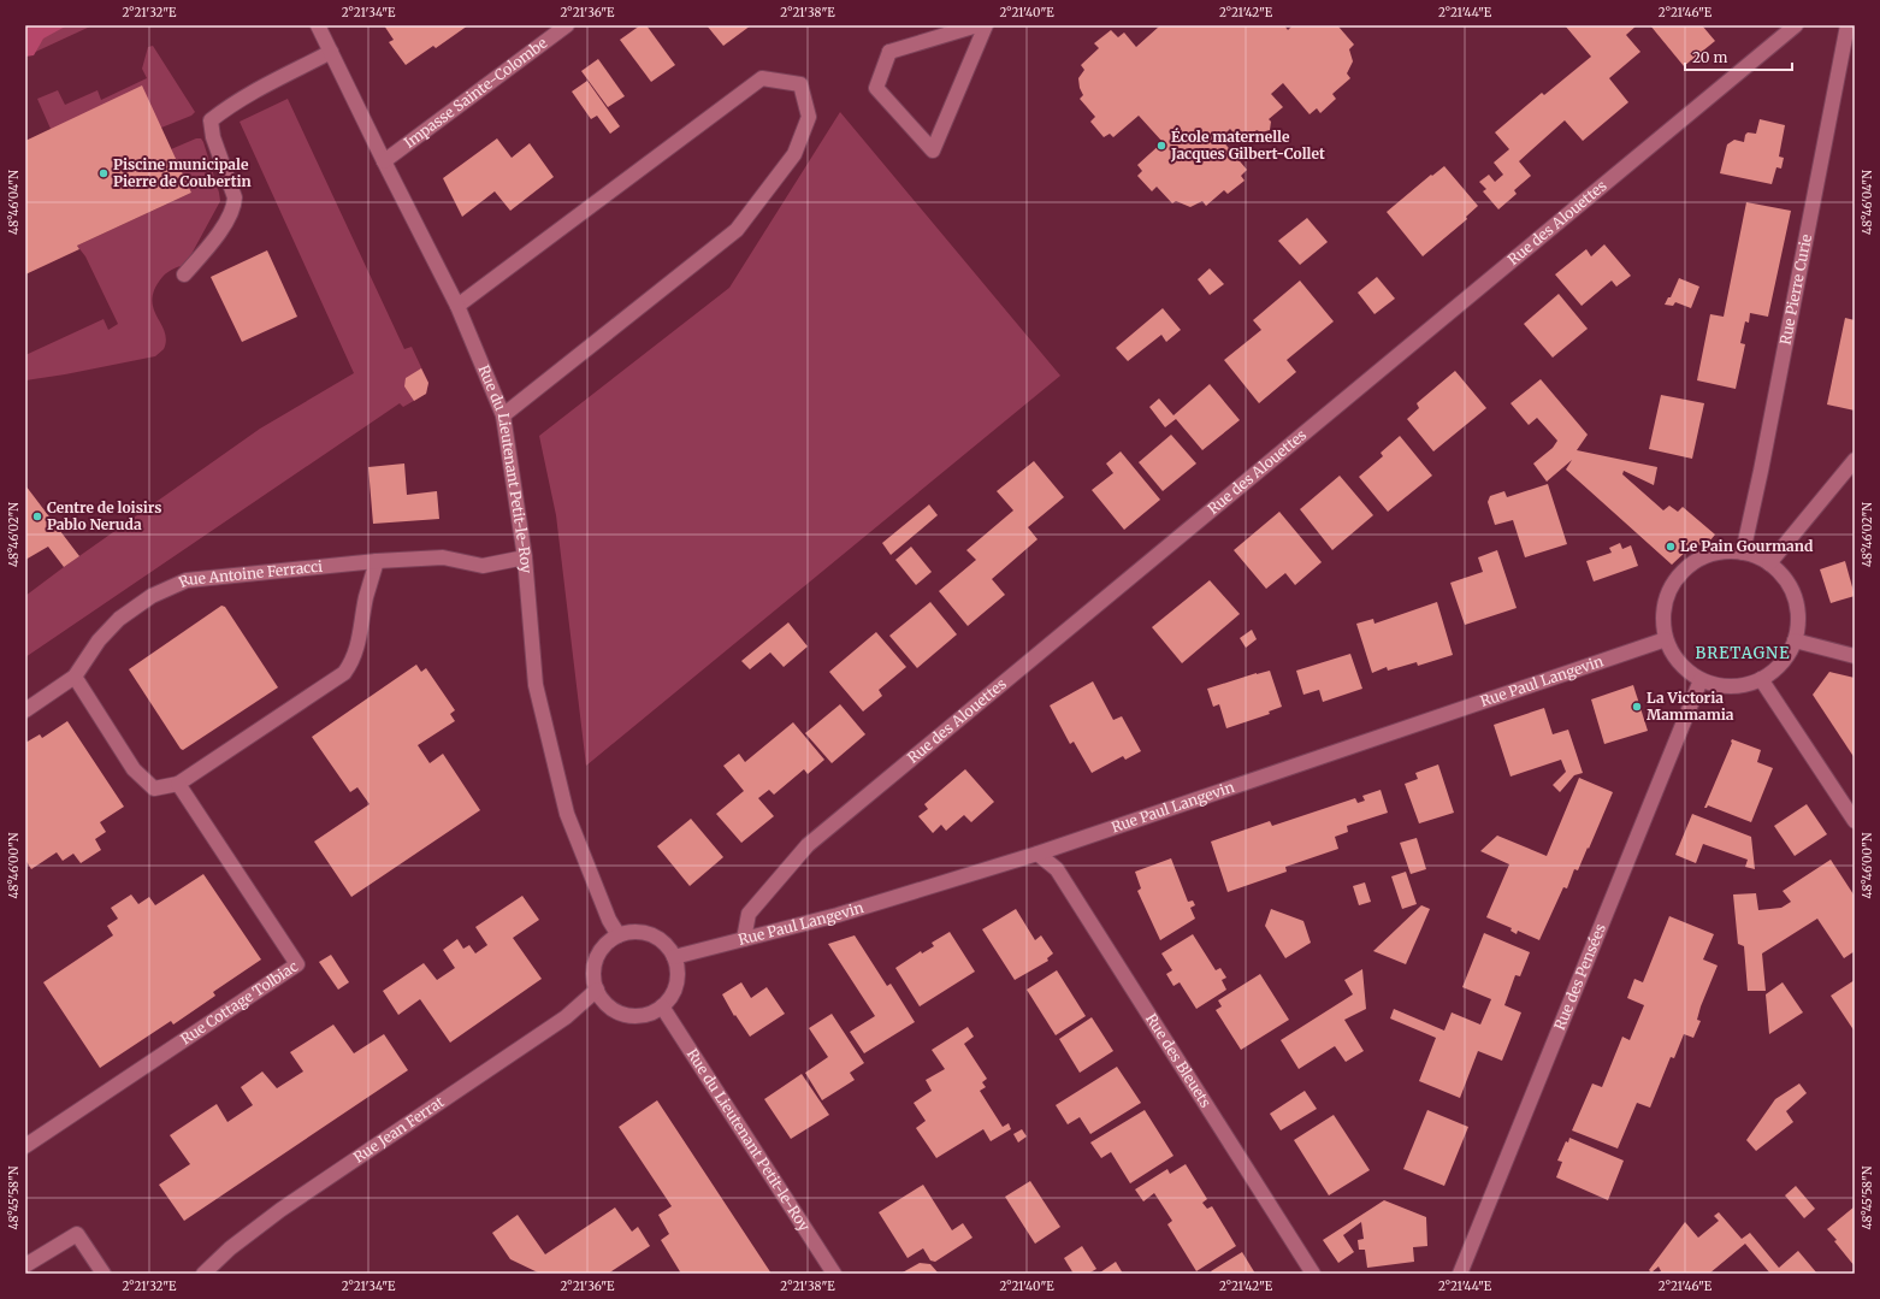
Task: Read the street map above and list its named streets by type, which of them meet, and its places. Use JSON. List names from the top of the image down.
{
  "streets": {
    "street": [
      "Impasse Sainte-Colombe",
      "Rue des Alouettes",
      "Rue Pierre Curie",
      "Rue du Lieutenant Petit-le-Roy",
      "Rue Antoine Ferracci",
      "Rue Paul Langevin",
      "Rue des Pensées",
      "Rue Cottage Tolbiac",
      "Rue des Bleuets",
      "Rue Jean Ferrat"
    ]
  },
  "crossings": [
    ["Impasse Sainte-Colombe", "Rue du Lieutenant Petit-le-Roy"],
    ["Rue des Alouettes", "Rue Paul Langevin"],
    ["Rue Pierre Curie", "Rue Paul Langevin"],
    ["Rue Pierre Curie", "Rue des Pensées"],
    ["Rue du Lieutenant Petit-le-Roy", "Rue Antoine Ferracci"],
    ["Rue du Lieutenant Petit-le-Roy", "Rue Paul Langevin"],
    ["Rue du Lieutenant Petit-le-Roy", "Rue Jean Ferrat"],
    ["Rue Paul Langevin", "Rue des Pensées"],
    ["Rue Paul Langevin", "Rue des Bleuets"],
    ["Rue Paul Langevin", "Rue Jean Ferrat"]
  ],
  "districts": ["BRETAGNE"],
  "places": [
    "École maternelle Jacques Gilbert-Collet",
    "Piscine municipale Pierre de Coubertin",
    "Centre de loisirs Pablo Neruda",
    "Le Pain Gourmand",
    "La Victoria Mammamia"
  ],
  "scale_bar": "20 m",
  "coordinates": [
    "2°21'32\"E",
    "2°21'34\"E",
    "2°21'36\"E",
    "2°21'38\"E",
    "2°21'40\"E",
    "2°21'42\"E",
    "2°21'44\"E",
    "2°21'46\"E",
    "48°46'04\"N",
    "48°46'02\"N",
    "48°46'00\"N",
    "48°45'58\"N"
  ]
}
